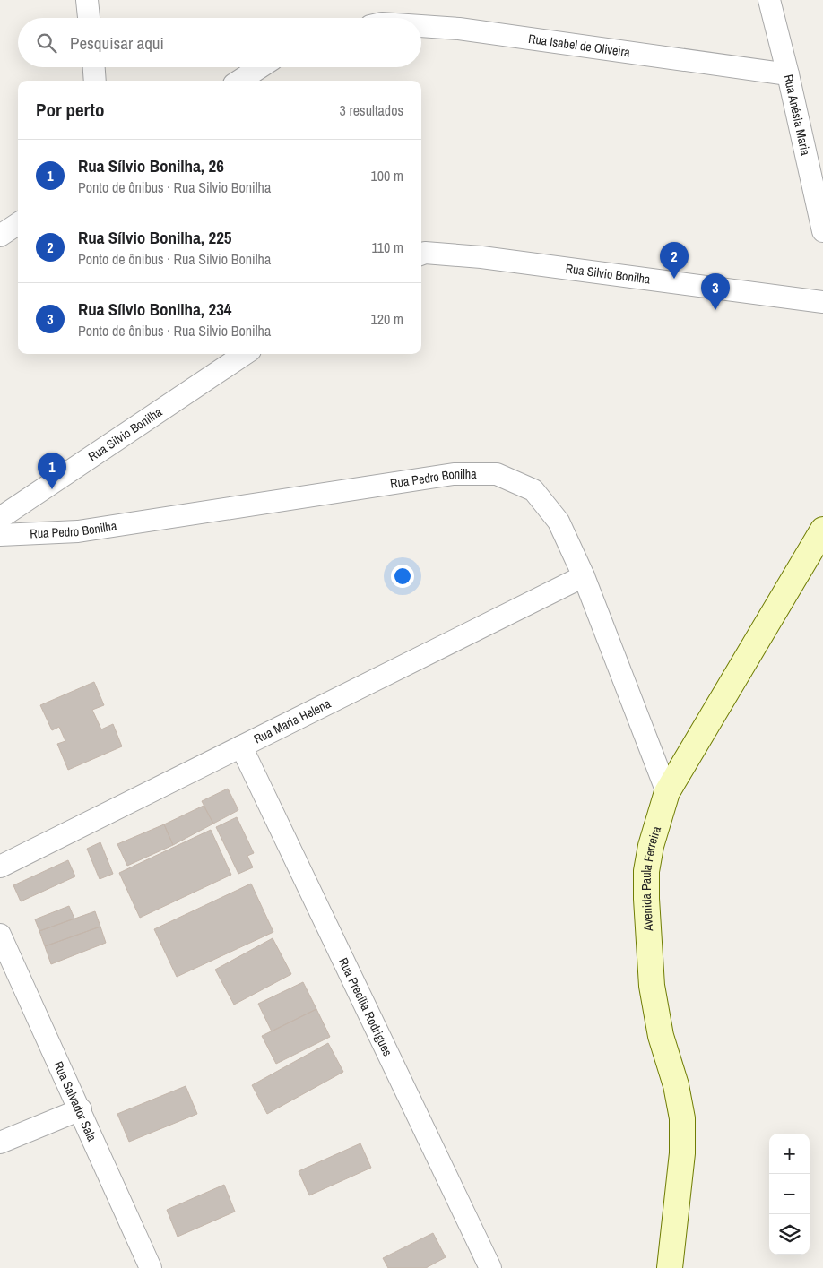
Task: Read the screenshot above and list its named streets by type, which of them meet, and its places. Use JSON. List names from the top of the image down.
{
  "streets": {
    "main road": ["Avenida Paula Ferreira"],
    "street": [
      "Rua Isabel de Oliveira",
      "Rua Anésia Maria",
      "Rua Silvio Bonilha",
      "Rua Pedro Bonilha",
      "Rua Maria Helena",
      "Rua Precília Rodrigues",
      "Rua Salvador Sala"
    ]
  },
  "crossings": [
    ["Rua Isabel de Oliveira", "Rua Anésia Maria"],
    ["Rua Pedro Bonilha", "Rua Maria Helena"],
    ["Rua Pedro Bonilha", "Avenida Paula Ferreira"],
    ["Rua Maria Helena", "Rua Precília Rodrigues"]
  ],
  "page": {
    "search": "Pesquisar aqui",
    "heading": ["Por perto", "3 resultados"],
    "list": [
      {
        "mark": "1",
        "name": "Rua Sílvio Bonilha, 26",
        "note": "Ponto de ônibus · Rua Silvio Bonilha",
        "value": "100 m"
      },
      {
        "mark": "2",
        "name": "Rua Sílvio Bonilha, 225",
        "note": "Ponto de ônibus · Rua Silvio Bonilha",
        "value": "110 m"
      },
      {
        "mark": "3",
        "name": "Rua Sílvio Bonilha, 234",
        "note": "Ponto de ônibus · Rua Silvio Bonilha",
        "value": "120 m"
      }
    ],
    "pins": ["2", "3", "1"],
    "map_buttons": ["+", "−"]
  }
}
